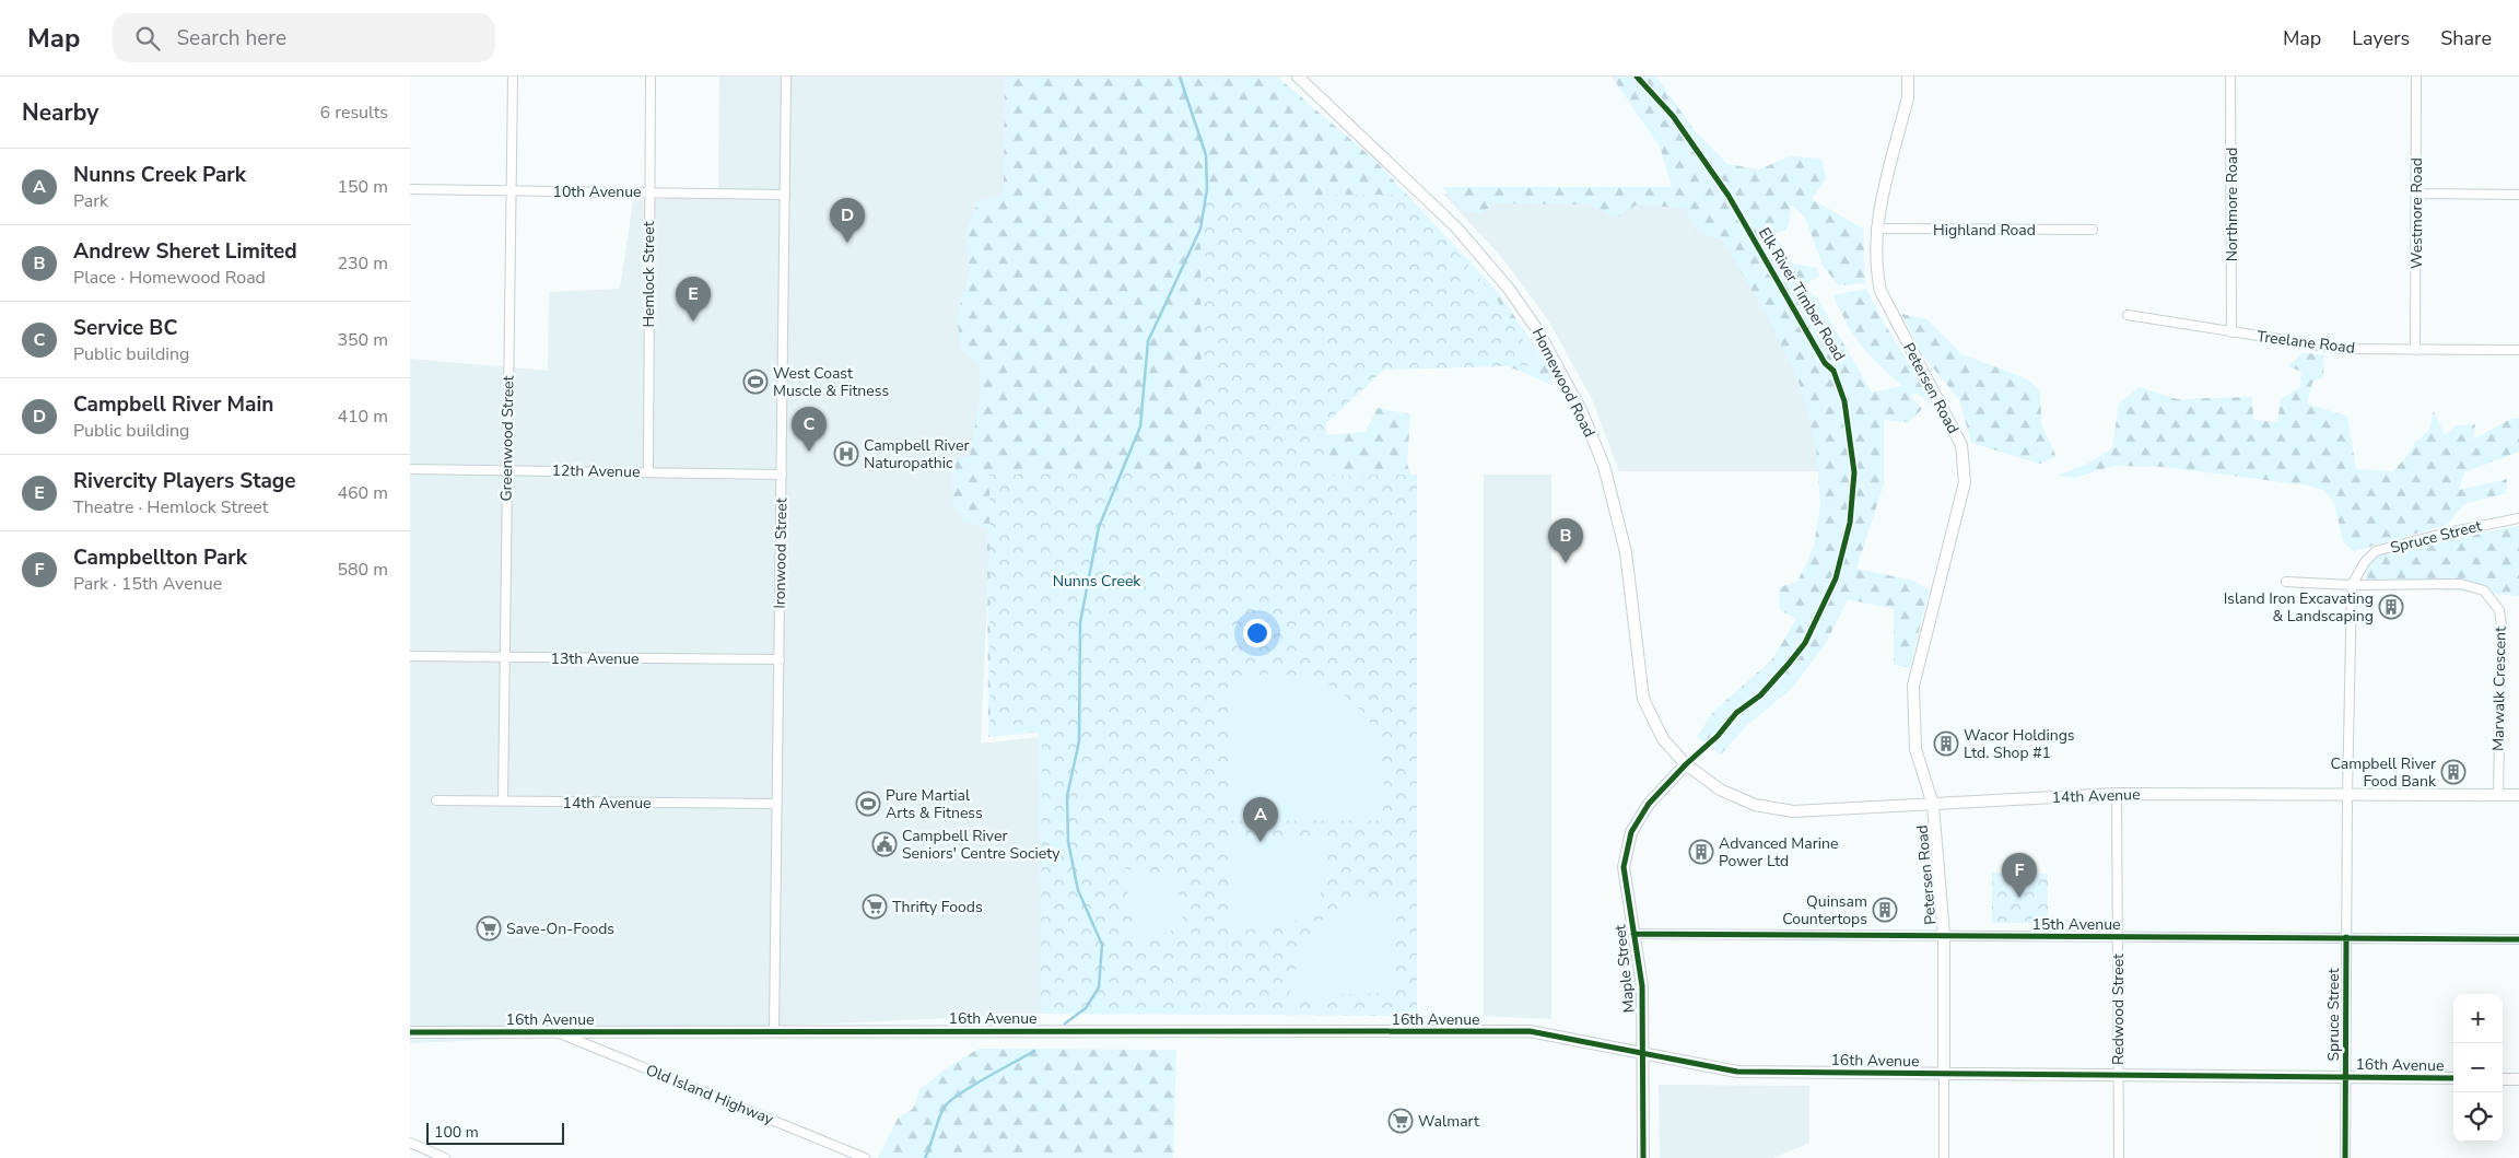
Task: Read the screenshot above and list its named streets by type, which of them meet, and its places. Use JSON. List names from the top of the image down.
{
  "streets": {
    "street": [
      "10th Avenue",
      "Northmore Road",
      "Westmore Road",
      "Highland Road",
      "Hemlock Street",
      "Treelane Road",
      "Homewood Road",
      "Petersen Road",
      "Greenwood Street",
      "12th Avenue",
      "Spruce Street",
      "Ironwood Street",
      "13th Avenue",
      "Marwalk Crescent",
      "14th Avenue",
      "15th Avenue",
      "Maple Street",
      "Redwood Street",
      "16th Avenue",
      "Old Island Highway"
    ],
    "cycle path": ["Elk River Timber Road"]
  },
  "crossings": [
    ["10th Avenue", "Hemlock Street"],
    ["10th Avenue", "Greenwood Street"],
    ["10th Avenue", "Ironwood Street"],
    ["Northmore Road", "Treelane Road"],
    ["Westmore Road", "Treelane Road"],
    ["Highland Road", "Petersen Road"],
    ["Hemlock Street", "12th Avenue"],
    ["Homewood Road", "14th Avenue"],
    ["Homewood Road", "Maple Street"],
    ["Petersen Road", "14th Avenue"],
    ["Petersen Road", "15th Avenue"],
    ["Petersen Road", "16th Avenue"],
    ["Greenwood Street", "12th Avenue"],
    ["Greenwood Street", "13th Avenue"],
    ["Greenwood Street", "14th Avenue"],
    ["12th Avenue", "Ironwood Street"],
    ["Spruce Street", "Marwalk Crescent"],
    ["Spruce Street", "14th Avenue"],
    ["Spruce Street", "15th Avenue"],
    ["Spruce Street", "16th Avenue"],
    ["Ironwood Street", "13th Avenue"],
    ["Ironwood Street", "14th Avenue"],
    ["Ironwood Street", "16th Avenue"],
    ["Marwalk Crescent", "14th Avenue"],
    ["14th Avenue", "Maple Street"],
    ["14th Avenue", "Redwood Street"],
    ["15th Avenue", "Maple Street"],
    ["15th Avenue", "Redwood Street"],
    ["Maple Street", "16th Avenue"],
    ["Redwood Street", "16th Avenue"],
    ["16th Avenue", "Old Island Highway"]
  ],
  "parks": ["Nunns Creek"],
  "places": {
    "sports": ["West Coast Muscle & Fitness", "Pure Martial Arts & Fitness"],
    "hospital": ["Campbell River Naturopathic"],
    "building": [
      "Island Iron Excavating & Landscaping",
      "Wacor Holdings Ltd. Shop #1",
      "Campbell River Food Bank",
      "Advanced Marine Power Ltd",
      "Quinsam Countertops"
    ],
    "public building": ["Campbell River Seniors' Centre Society"],
    "supermarket": ["Thrifty Foods", "Save-On-Foods", "Walmart"]
  },
  "scale_bar": "100 m",
  "page": {
    "header": "Map",
    "search": "Search here",
    "nav": ["Map", "Layers", "Share"],
    "heading": ["Nearby", "6 results"],
    "list": [
      {
        "mark": "A",
        "name": "Nunns Creek Park",
        "note": "Park",
        "value": "150 m"
      },
      {
        "mark": "B",
        "name": "Andrew Sheret Limited",
        "note": "Place · Homewood Road",
        "value": "230 m"
      },
      {
        "mark": "C",
        "name": "Service BC",
        "note": "Public building",
        "value": "350 m"
      },
      {
        "mark": "D",
        "name": "Campbell River Main",
        "note": "Public building",
        "value": "410 m"
      },
      {
        "mark": "E",
        "name": "Rivercity Players Stage",
        "note": "Theatre · Hemlock Street",
        "value": "460 m"
      },
      {
        "mark": "F",
        "name": "Campbellton Park",
        "note": "Park · 15th Avenue",
        "value": "580 m"
      }
    ],
    "pins": [
      "D",
      "E",
      "C",
      "B",
      "A",
      "F"
    ],
    "map_buttons": ["+", "−"],
    "scale": "100 m"
  }
}
